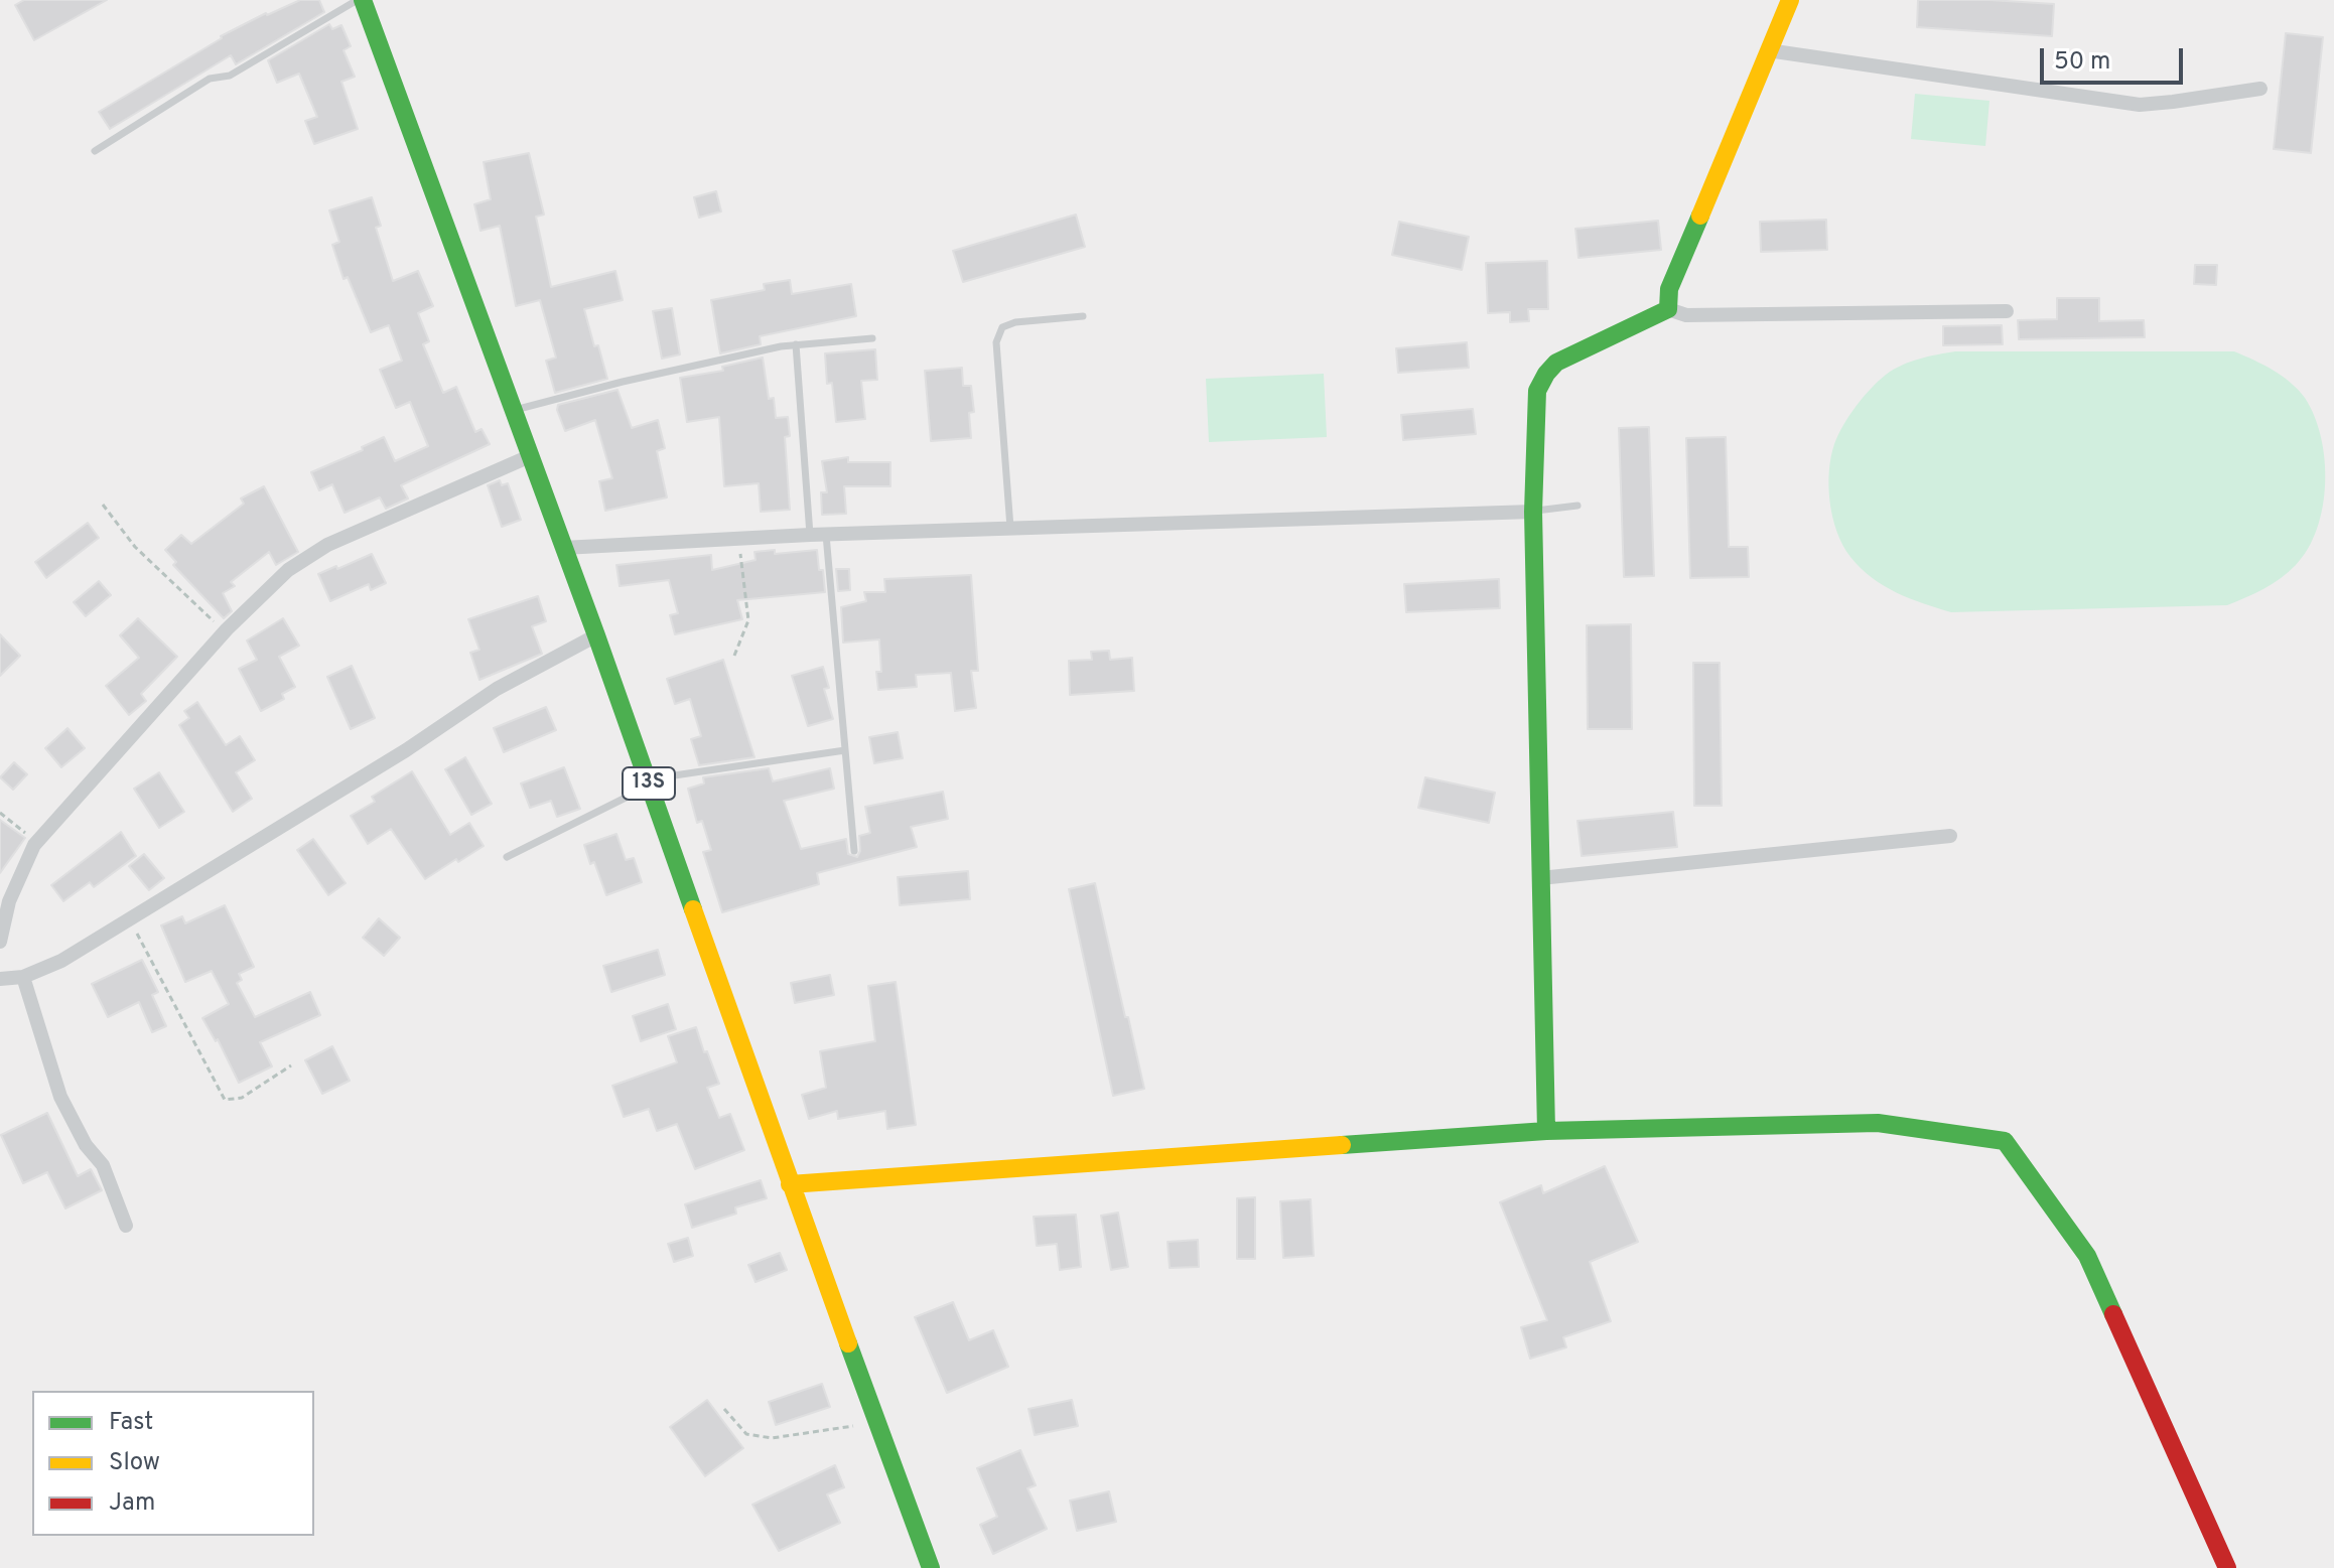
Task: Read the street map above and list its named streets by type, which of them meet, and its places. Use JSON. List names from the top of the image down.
{
  "streets": {
    "main road": ["13S"]
  },
  "legend": ["Fast", "Slow", "Jam"],
  "scale_bar": "50 m"
}
